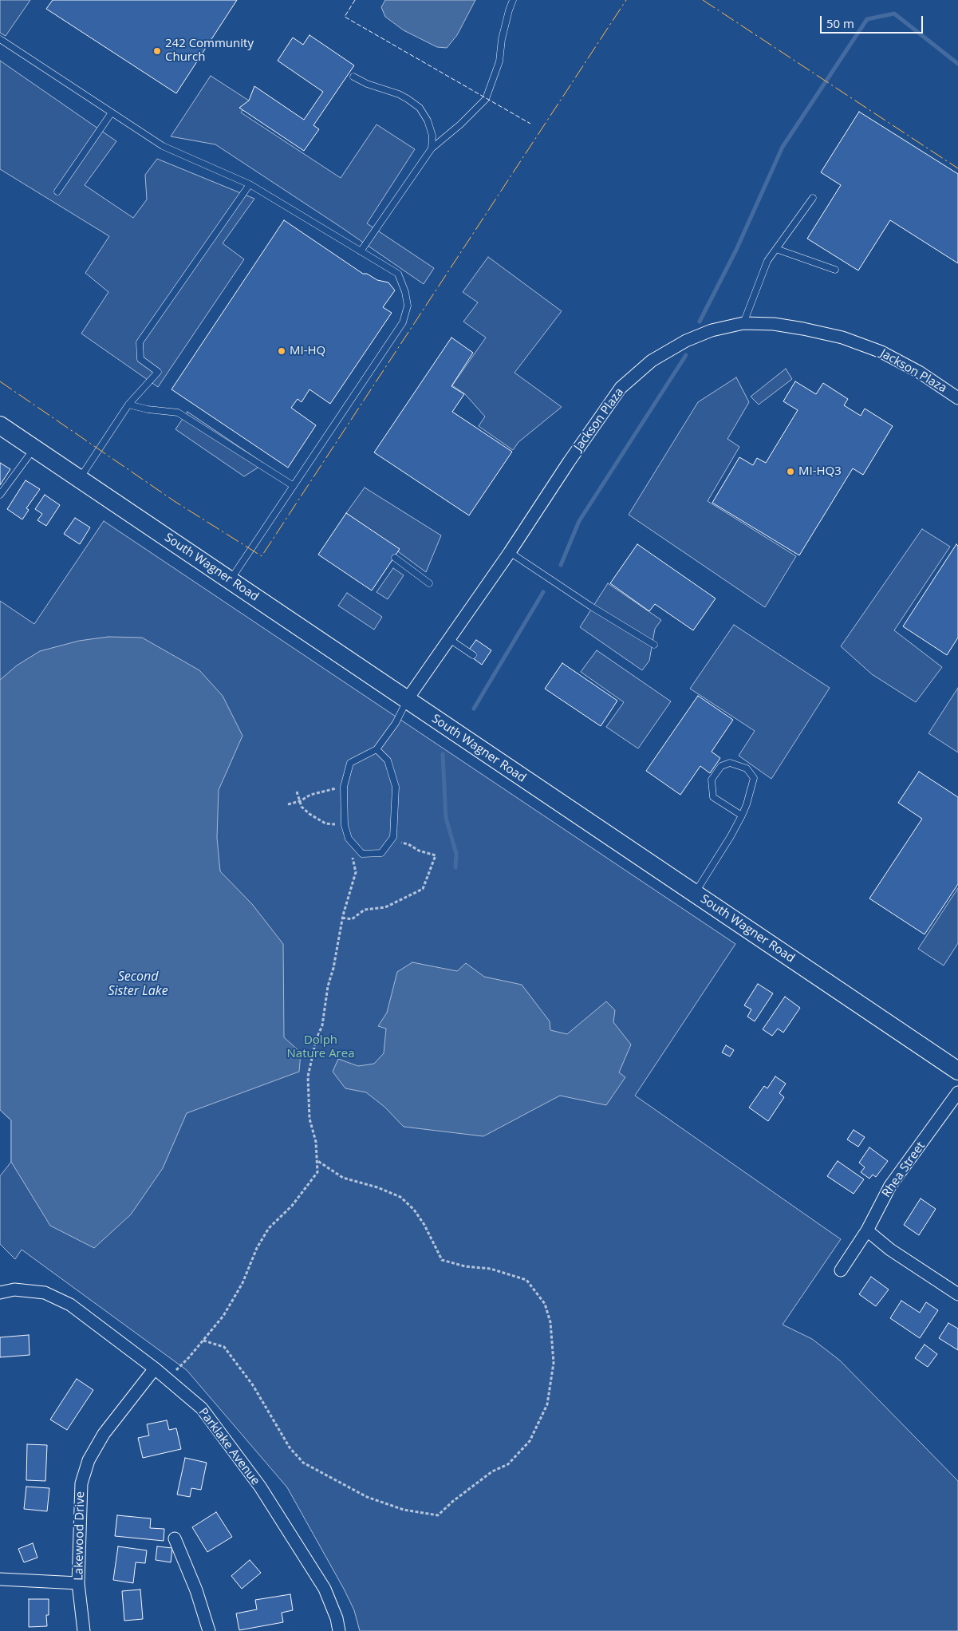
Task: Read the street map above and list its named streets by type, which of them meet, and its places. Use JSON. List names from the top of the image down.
{
  "streets": {
    "main road": ["South Wagner Road"],
    "street": [
      "Jackson Plaza",
      "Rhea Street",
      "Parklake Avenue",
      "Lakewood Drive"
    ]
  },
  "crossings": [
    ["Jackson Plaza", "South Wagner Road"],
    ["Parklake Avenue", "Lakewood Drive"]
  ],
  "water": ["Second Sister Lake"],
  "parks": ["Dolph Nature Area"],
  "places": ["242 Community Church", "MI-HQ", "MI-HQ3"],
  "scale_bar": "50 m"
}
